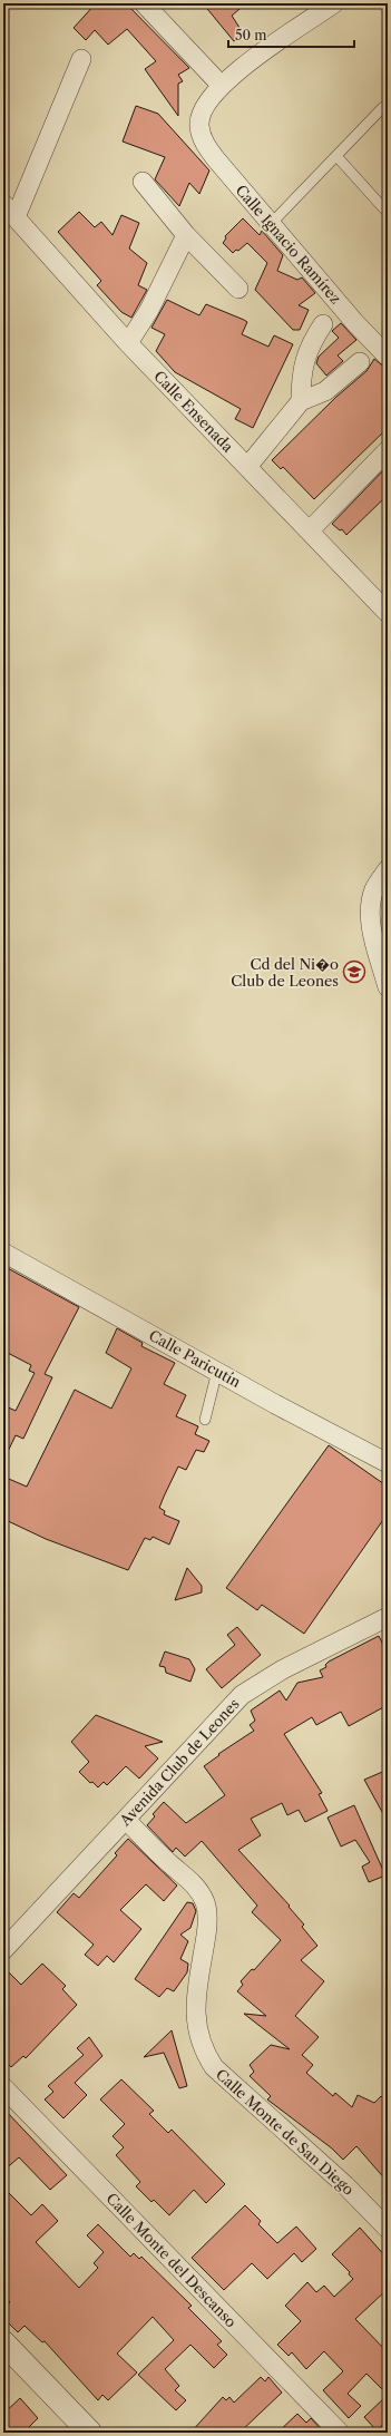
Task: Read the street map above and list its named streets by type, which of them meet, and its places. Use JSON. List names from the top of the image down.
{
  "streets": {
    "street": [
      "Calle Ignacio Ramírez",
      "Calle Ensenada",
      "Calle Paricutín",
      "Avenida Club de Leones",
      "Calle Monte de San Diego",
      "Calle Monte del Descanso"
    ]
  },
  "crossings": [
    ["Avenida Club de Leones", "Calle Monte de San Diego"]
  ],
  "places": {
    "school or university": ["Cd del Ni�o Club de Leones"]
  },
  "scale_bar": "50 m"
}
